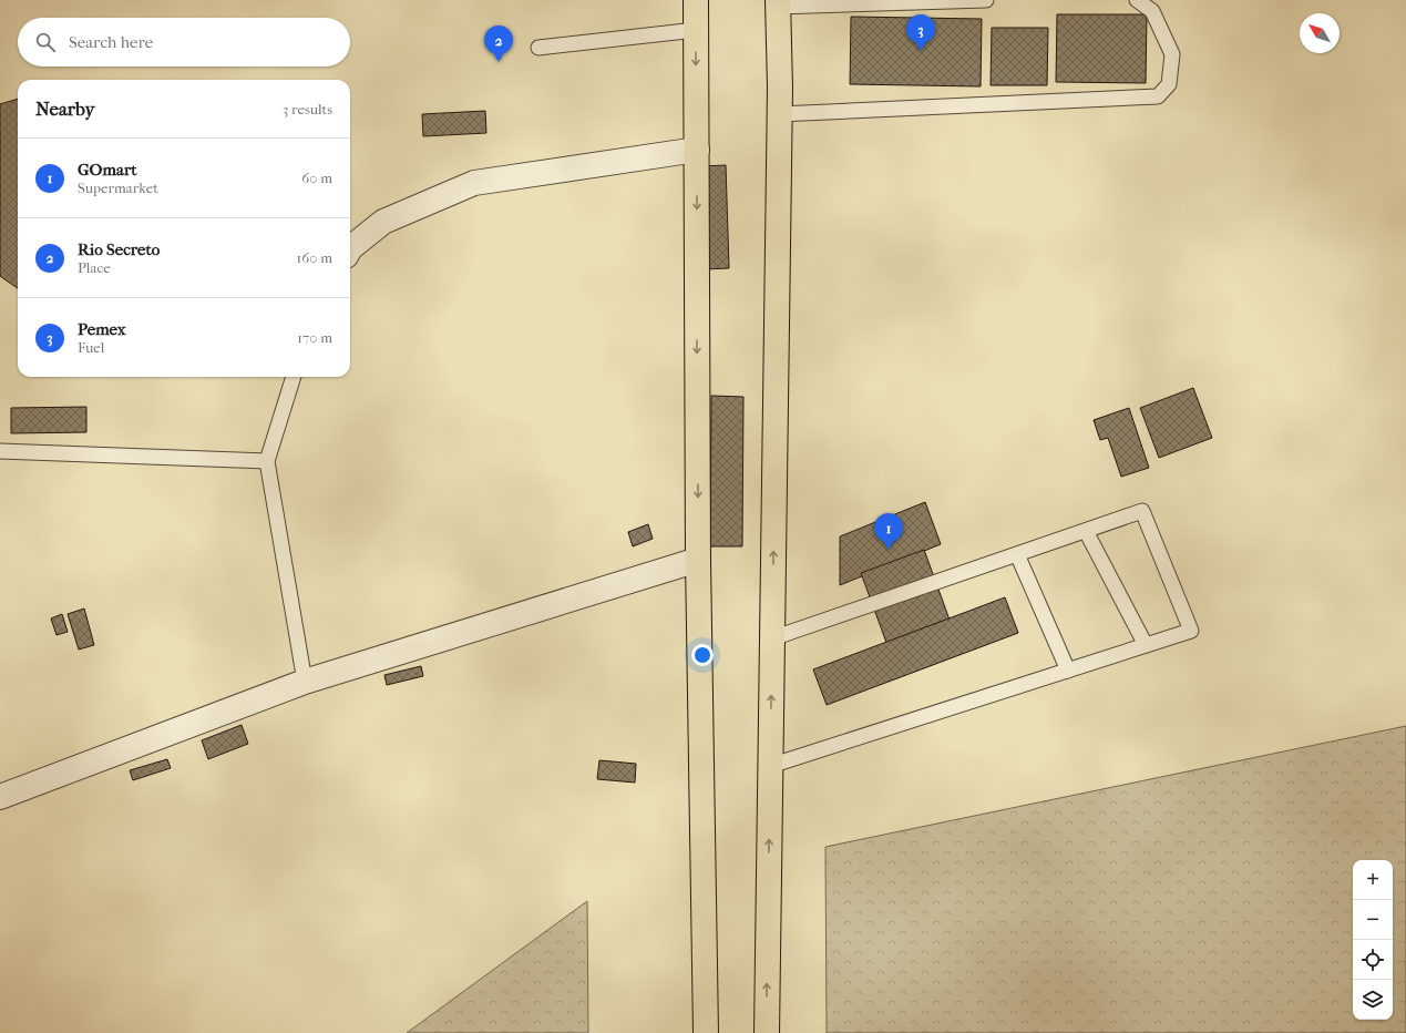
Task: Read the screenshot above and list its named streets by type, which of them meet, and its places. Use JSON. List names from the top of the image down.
{
  "north": "top left",
  "page": {
    "pins": ["3", "2", "1"],
    "search": "Search here",
    "heading": ["Nearby", "3 results"],
    "list": [
      {
        "mark": "1",
        "name": "GOmart",
        "note": "Supermarket",
        "value": "60 m"
      },
      {
        "mark": "2",
        "name": "Rio Secreto",
        "note": "Place",
        "value": "160 m"
      },
      {
        "mark": "3",
        "name": "Pemex",
        "note": "Fuel",
        "value": "170 m"
      }
    ],
    "map_buttons": ["+", "−"]
  }
}
